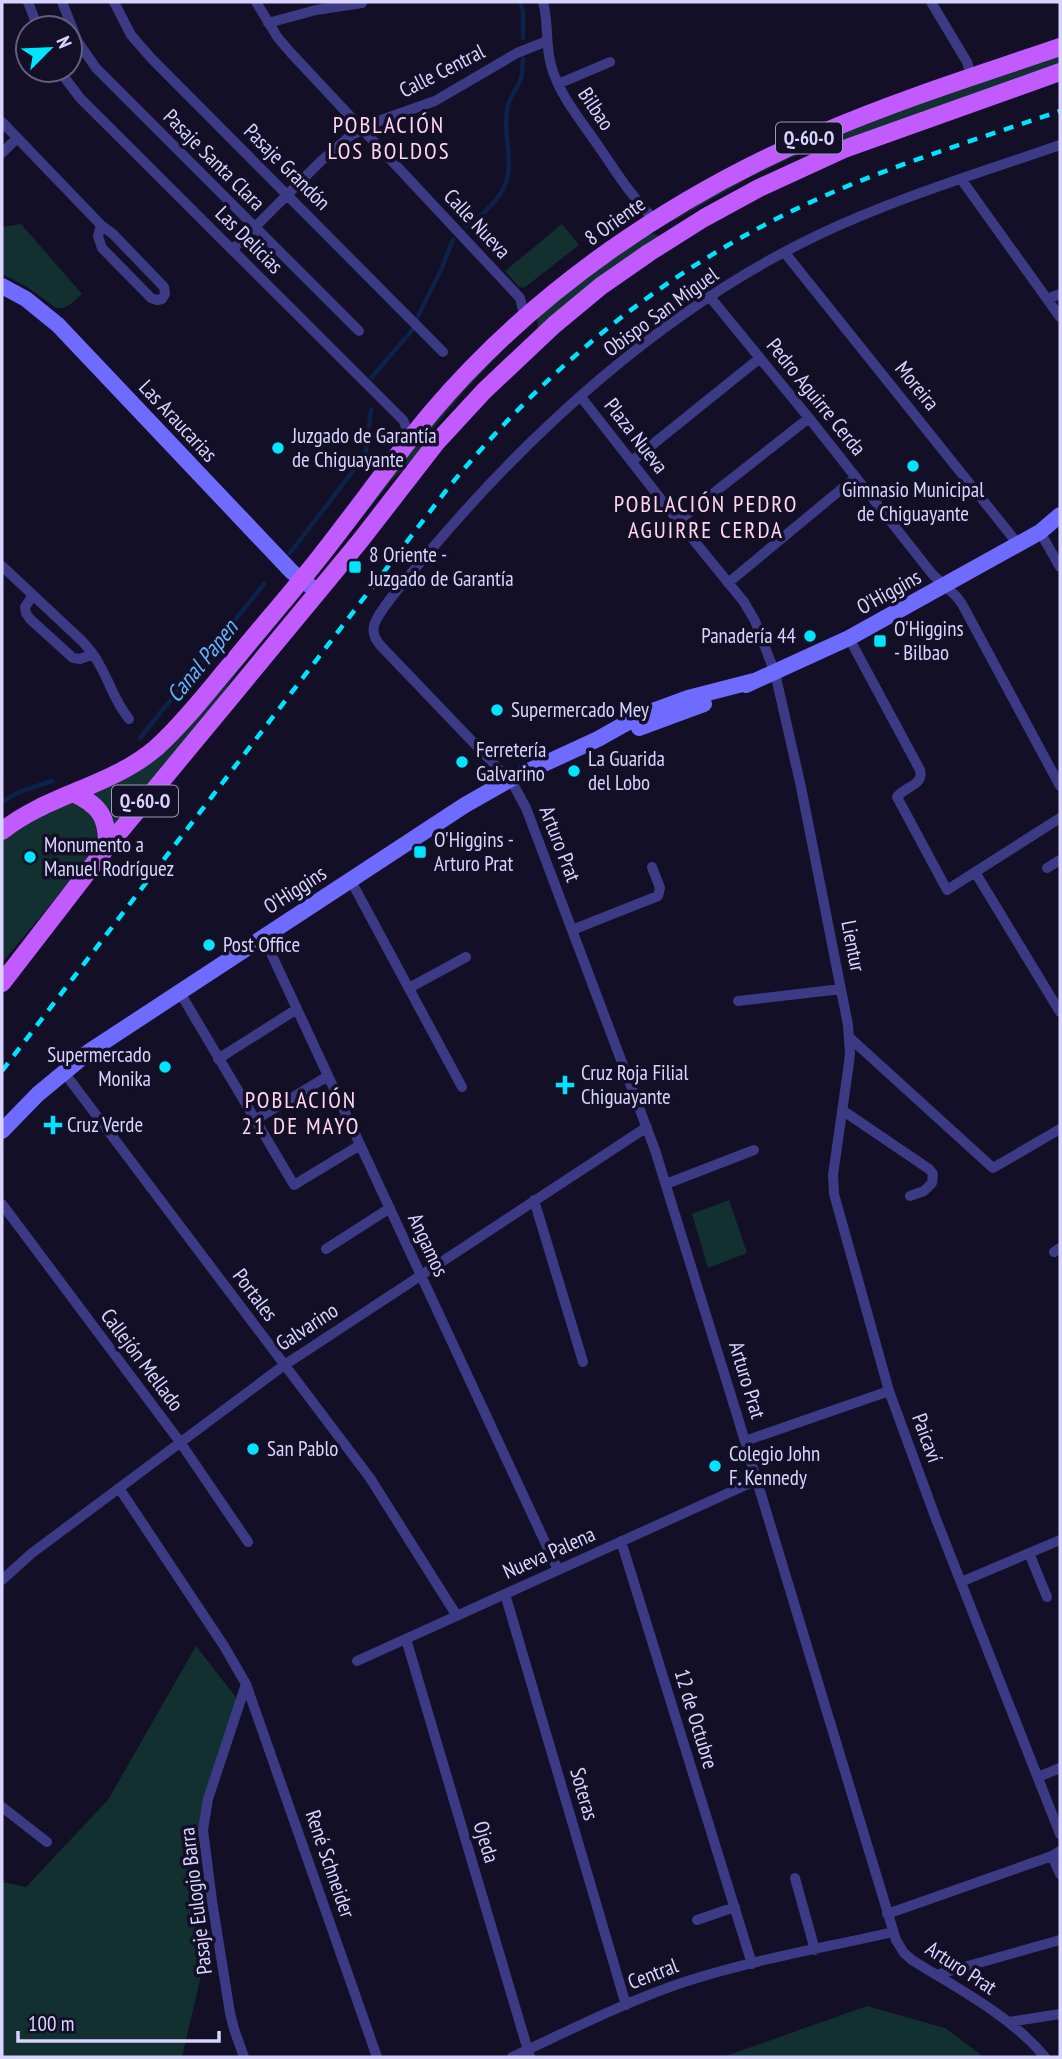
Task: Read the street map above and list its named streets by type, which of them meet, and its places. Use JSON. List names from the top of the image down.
{
  "streets": {
    "main road": [
      "Q-60-O",
      "8 Oriente",
      "Las Araucarias",
      "O'Higgins"
    ],
    "street": [
      "Calle Central",
      "Bilbao",
      "Pasaje Santa Clara",
      "Pasaje Grandón",
      "Calle Nueva",
      "Las Delicias",
      "Obispo San Miguel",
      "Moreira",
      "Pedro Aguirre Cerda",
      "Plaza Nueva",
      "Arturo Prat",
      "Lientur",
      "Angamos",
      "Portales",
      "Galvarino",
      "Callejón Mellado",
      "Paicaví",
      "Nueva Palena",
      "12 de Octubre",
      "Soteras",
      "Ojeda",
      "René Schneider",
      "Pasaje Eulogio Barra",
      "Central"
    ]
  },
  "crossings": [
    ["Calle Central", "Bilbao"],
    ["Calle Central", "Pasaje Santa Clara"],
    ["Calle Central", "Pasaje Grandón"],
    ["Calle Central", "Calle Nueva"],
    ["Calle Central", "Las Delicias"],
    ["Bilbao", "8 Oriente"],
    ["Q-60-O", "8 Oriente"],
    ["Q-60-O", "Las Araucarias"],
    ["8 Oriente", "Calle Nueva"],
    ["8 Oriente", "Las Delicias"],
    ["8 Oriente", "Las Araucarias"],
    ["Obispo San Miguel", "Moreira"],
    ["Obispo San Miguel", "Pedro Aguirre Cerda"],
    ["Obispo San Miguel", "Plaza Nueva"],
    ["Obispo San Miguel", "Arturo Prat"],
    ["Moreira", "O'Higgins"],
    ["Pedro Aguirre Cerda", "O'Higgins"],
    ["Plaza Nueva", "O'Higgins"],
    ["Plaza Nueva", "Lientur"],
    ["O'Higgins", "Arturo Prat"],
    ["O'Higgins", "Lientur"],
    ["O'Higgins", "Angamos"],
    ["O'Higgins", "Portales"],
    ["Arturo Prat", "Galvarino"],
    ["Arturo Prat", "Nueva Palena"],
    ["Arturo Prat", "Central"],
    ["Lientur", "Paicaví"],
    ["Angamos", "Galvarino"],
    ["Angamos", "Nueva Palena"],
    ["Portales", "Galvarino"],
    ["Portales", "Nueva Palena"],
    ["Galvarino", "Callejón Mellado"],
    ["Nueva Palena", "12 de Octubre"],
    ["Nueva Palena", "Soteras"],
    ["Nueva Palena", "Ojeda"],
    ["12 de Octubre", "Central"],
    ["Soteras", "Central"],
    ["Ojeda", "Central"],
    ["René Schneider", "Pasaje Eulogio Barra"]
  ],
  "districts": ["POBLACIÓN LOS BOLDOS", "POBLACIÓN PEDRO AGUIRRE CERDA", "POBLACIÓN 21 DE MAYO"],
  "water": ["Canal Papen"],
  "places": {
    "other": [
      "Juzgado de Garantía de Chiguayante",
      "Gimnasio Municipal de Chiguayante",
      "Panadería 44",
      "Supermercado Mey",
      "Ferretería Galvarino",
      "La Guarida del Lobo",
      "Monumento a Manuel Rodríguez",
      "Post Office",
      "Supermercado Monika",
      "San Pablo",
      "Colegio John F. Kennedy"
    ],
    "transit": ["8 Oriente - Juzgado de Garantía", "O'Higgins - Bilbao", "O'Higgins - Arturo Prat"],
    "health": ["Cruz Roja Filial Chiguayante", "Cruz Verde"]
  },
  "scale_bar": "100 m",
  "north": "top right"
}
